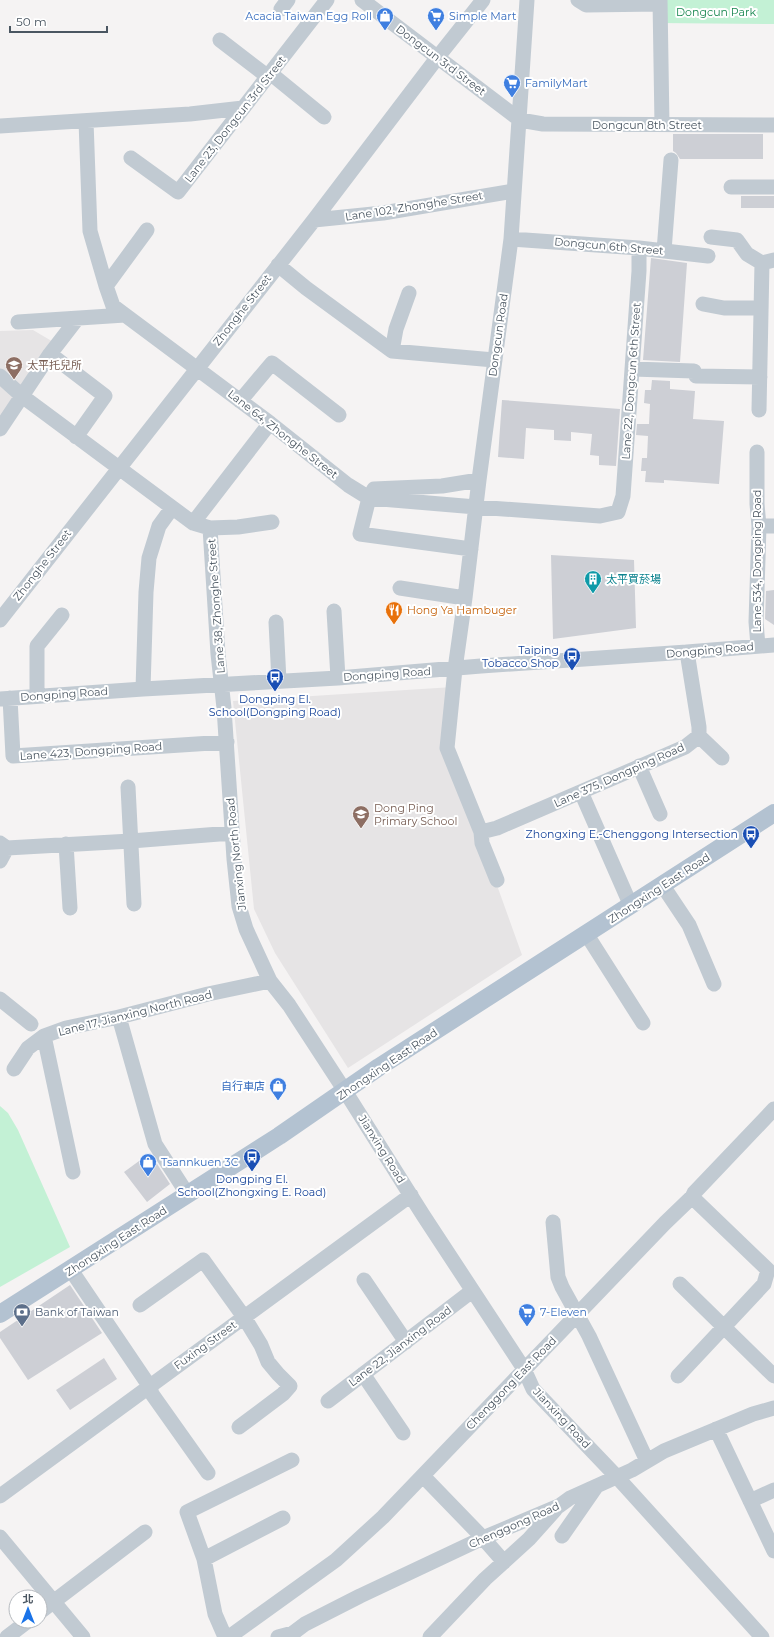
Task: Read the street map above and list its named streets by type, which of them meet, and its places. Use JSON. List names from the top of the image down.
{
  "streets": {
    "main road": ["Zhongxing East Road"],
    "street": [
      "Dongcun 3rd Street",
      "Lane 23, Dongcun 3rd Street",
      "Dongcun 8th Street",
      "Lane 102, Zhonghe Street",
      "Dongcun 6th Street",
      "Zhonghe Street",
      "Dongcun Road",
      "Lane 22, Dongcun 6th Street",
      "Lane 64, Zhonghe Street",
      "Lane 534, Dongping Road",
      "Lane 38, Zhonghe Street",
      "Dongping Road",
      "Lane 423, Dongping Road",
      "Lane 375, Dongping Road",
      "Jianxing North Road",
      "Lane 17, Jianxing North Road",
      "Jianxing Road",
      "Fuxing Street",
      "Lane 22, Jianxing Road",
      "Chenggong East Road",
      "Chenggong Road"
    ]
  },
  "crossings": [
    ["Dongcun 3rd Street", "Dongcun 8th Street"],
    ["Dongcun 3rd Street", "Zhonghe Street"],
    ["Dongcun 3rd Street", "Dongcun Road"],
    ["Dongcun 8th Street", "Dongcun Road"],
    ["Lane 102, Zhonghe Street", "Zhonghe Street"],
    ["Lane 102, Zhonghe Street", "Dongcun Road"],
    ["Dongcun 6th Street", "Dongcun Road"],
    ["Dongcun 6th Street", "Lane 22, Dongcun 6th Street"],
    ["Zhonghe Street", "Lane 64, Zhonghe Street"],
    ["Zhonghe Street", "Lane 38, Zhonghe Street"],
    ["Dongcun Road", "Lane 64, Zhonghe Street"],
    ["Dongcun Road", "Dongping Road"],
    ["Lane 22, Dongcun 6th Street", "Lane 64, Zhonghe Street"],
    ["Lane 534, Dongping Road", "Dongping Road"],
    ["Lane 38, Zhonghe Street", "Dongping Road"],
    ["Lane 38, Zhonghe Street", "Jianxing North Road"],
    ["Dongping Road", "Lane 423, Dongping Road"],
    ["Dongping Road", "Jianxing North Road"],
    ["Lane 423, Dongping Road", "Jianxing North Road"],
    ["Jianxing North Road", "Zhongxing East Road"],
    ["Jianxing North Road", "Lane 17, Jianxing North Road"],
    ["Jianxing North Road", "Jianxing Road"],
    ["Zhongxing East Road", "Jianxing Road"],
    ["Jianxing Road", "Fuxing Street"],
    ["Jianxing Road", "Lane 22, Jianxing Road"],
    ["Jianxing Road", "Chenggong East Road"],
    ["Jianxing Road", "Chenggong Road"]
  ],
  "parks": ["Dongcun Park"],
  "places": {
    "shop": ["Acacia Taiwan Egg Roll", "自行車店", "Tsannkuen 3C"],
    "supermarket": ["Simple Mart", "FamilyMart", "7-Eleven"],
    "school or university": ["太平托兒所", "Dong Ping Primary School"],
    "building": ["太平買菸場"],
    "restaurant": ["Hong Ya Hambuger"],
    "bus stop": [
      "Taiping Tobacco Shop",
      "Dongping El. School(Dongping Road)",
      "Zhongxing E.-Chenggong Intersection",
      "Dongping El. School(Zhongxing E. Road)"
    ],
    "bank": ["Bank of Taiwan"]
  },
  "scale_bar": "50 m",
  "north": "top"
}
